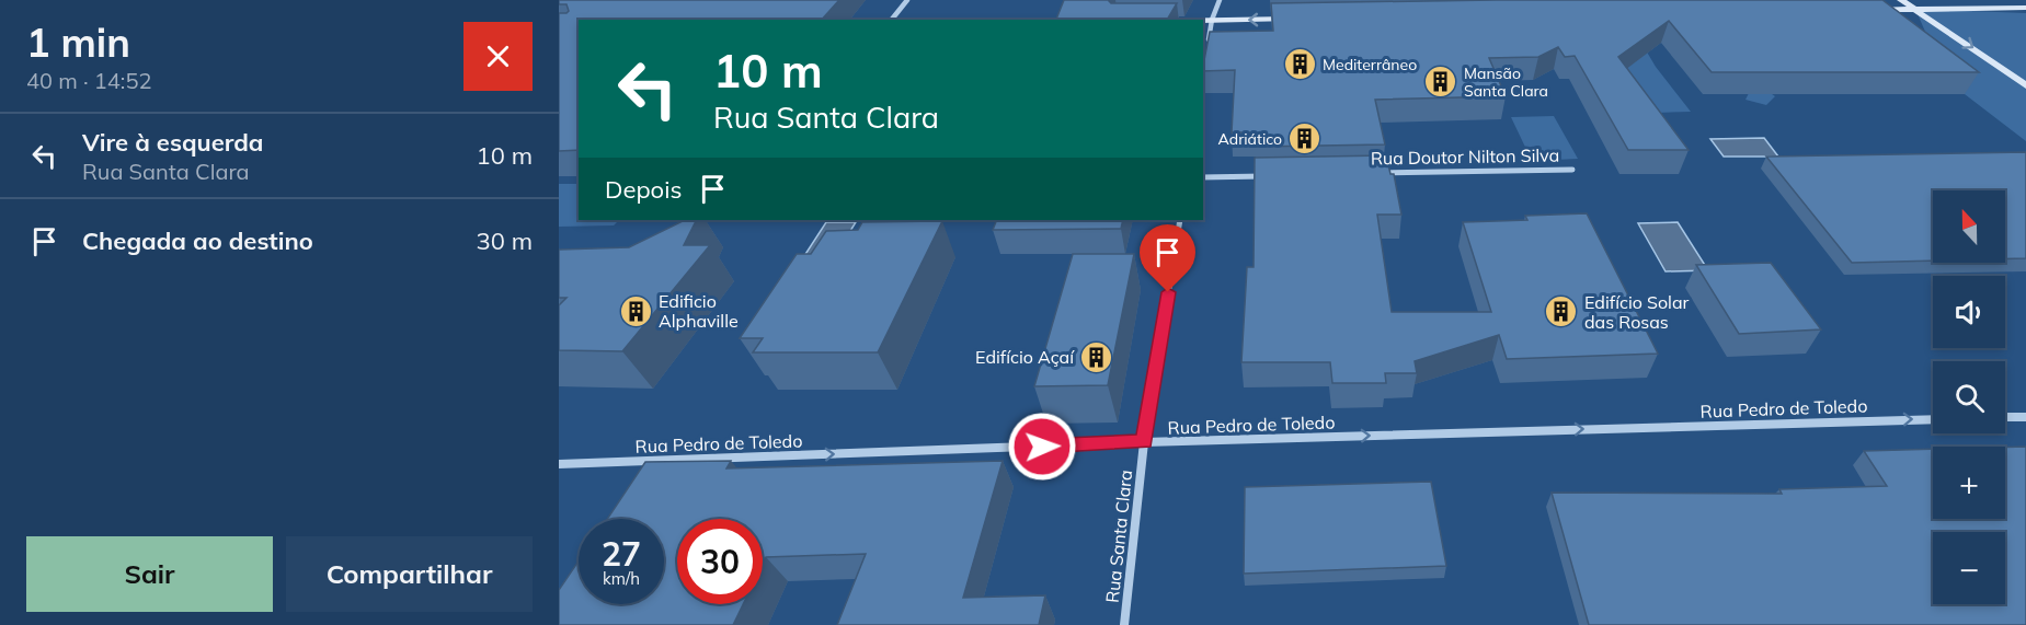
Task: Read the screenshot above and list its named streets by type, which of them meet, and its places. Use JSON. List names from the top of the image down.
{
  "streets": {
    "street": ["Rua Doutor Nilton Silva", "Rua Pedro de Toledo", "Rua Santa Clara"]
  },
  "crossings": [
    ["Rua Pedro de Toledo", "Rua Santa Clara"]
  ],
  "one_way": ["Rua Pedro de Toledo"],
  "places": {
    "building": [
      "Mediterrâneo",
      "Mansão Santa Clara",
      "Adriático",
      "Edificio Alphaville",
      "Edifício Solar das Rosas",
      "Edifício Açaí"
    ]
  },
  "north": "top",
  "page": {
    "heading": ["1 min", "40 m · 14:52"],
    "turn": ["10 m", "Rua Santa Clara"],
    "list": [
      {
        "name": "Vire à esquerda",
        "note": "Rua Santa Clara",
        "value": "10 m"
      },
      {
        "name": "Chegada ao destino",
        "value": "30 m"
      }
    ],
    "then": "Depois",
    "map_buttons": ["+", "−"],
    "speed": "27 km/h",
    "limit": "30",
    "buttons": ["Sair", "Compartilhar"]
  }
}
